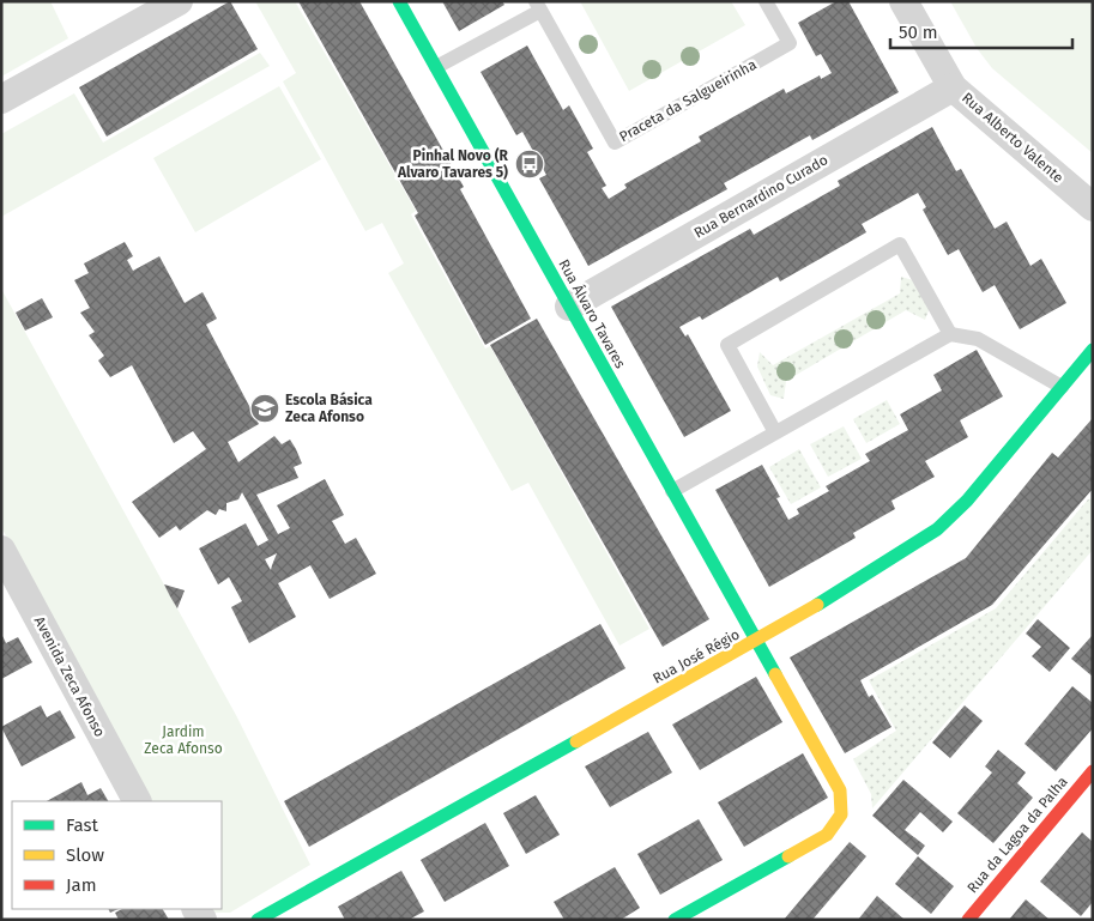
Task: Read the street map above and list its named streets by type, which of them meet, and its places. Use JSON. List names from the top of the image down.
{
  "streets": {
    "street": [
      "Rua Alberto Valente",
      "Rua Bernardino Curado",
      "Rua Álvaro Tavares",
      "Rua José Régio",
      "Avenida Zeca Afonso",
      "Rua da Lagoa da Palha"
    ],
    "lane": ["Praceta da Salgueirinha"]
  },
  "crossings": [
    ["Praceta da Salgueirinha", "Rua Álvaro Tavares"],
    ["Rua Alberto Valente", "Rua Bernardino Curado"],
    ["Rua Bernardino Curado", "Rua Álvaro Tavares"],
    ["Rua Álvaro Tavares", "Rua José Régio"]
  ],
  "parks": ["Jardim Zeca Afonso"],
  "places": {
    "bus stop": ["Pinhal Novo (R Alvaro Tavares 5)"],
    "school or university": ["Escola Básica Zeca Afonso"]
  },
  "legend": ["Fast", "Slow", "Jam"],
  "scale_bar": "50 m"
}
